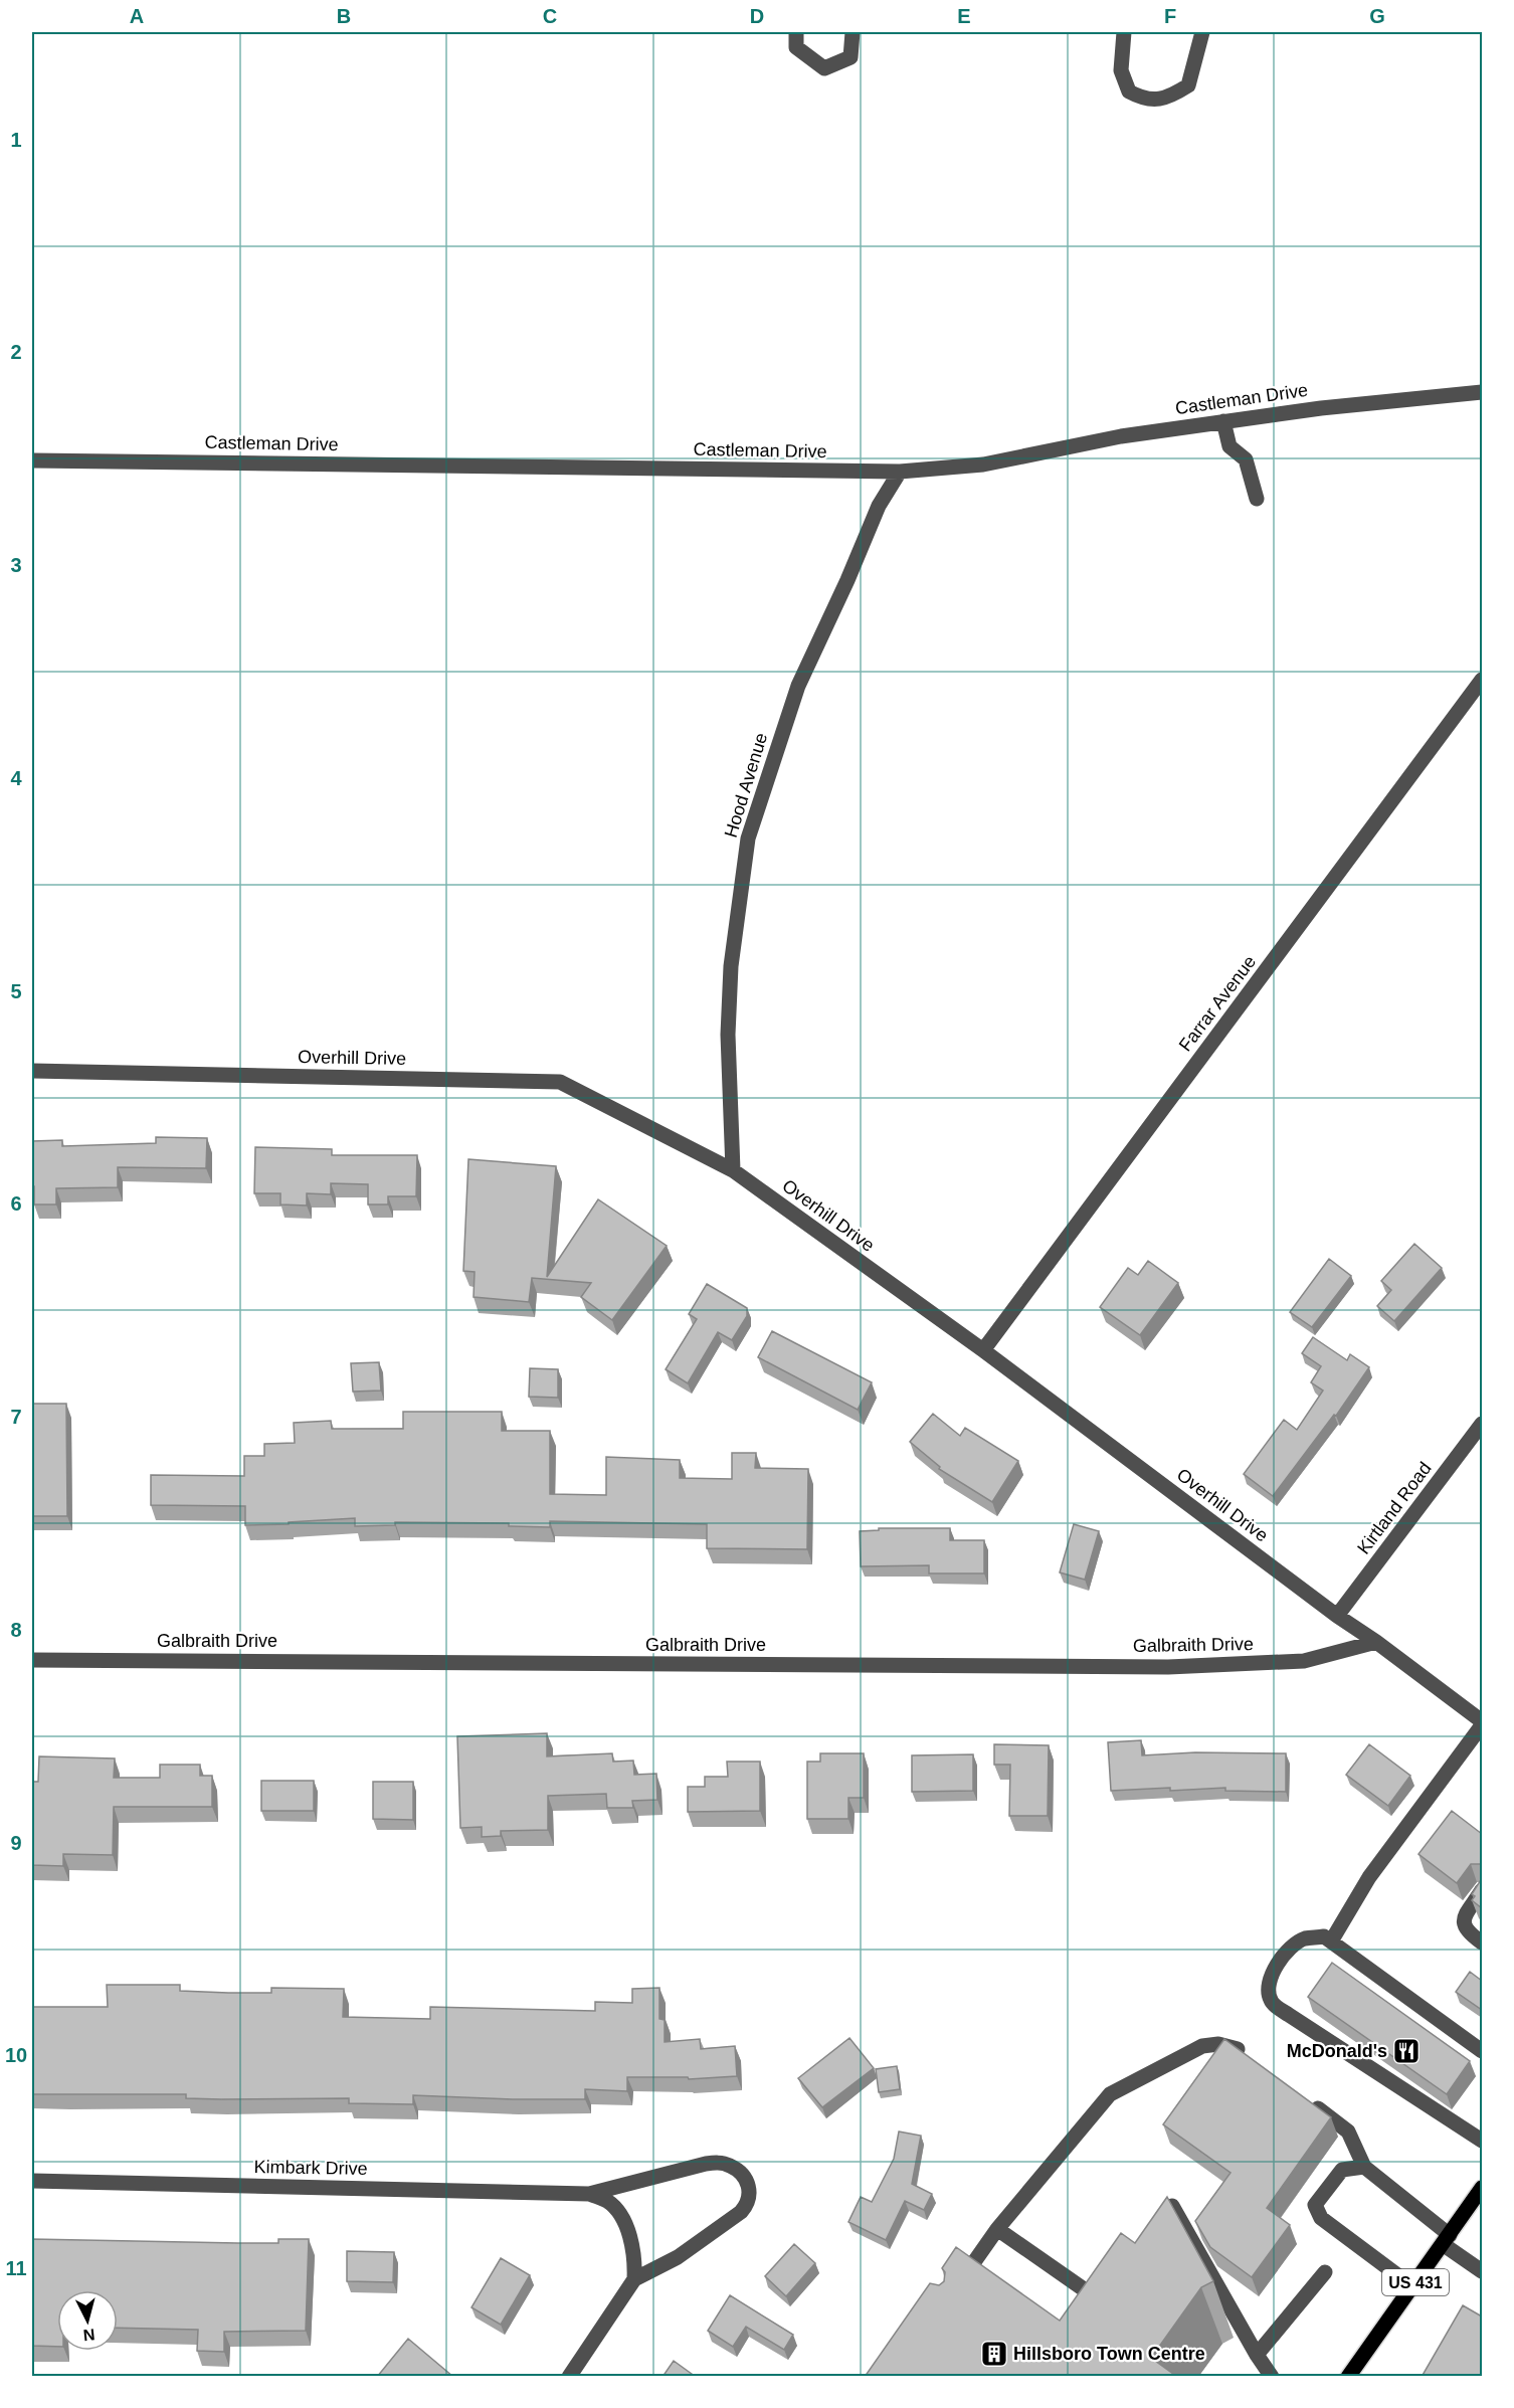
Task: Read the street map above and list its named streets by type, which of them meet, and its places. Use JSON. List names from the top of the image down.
{
  "streets": {
    "main road": ["US 431"],
    "street": [
      "Castleman Drive",
      "Hood Avenue",
      "Farrar Avenue",
      "Overhill Drive",
      "Kirtland Road",
      "Galbraith Drive",
      "Kimbark Drive"
    ]
  },
  "crossings": [
    ["Castleman Drive", "Hood Avenue"],
    ["Hood Avenue", "Overhill Drive"],
    ["Farrar Avenue", "Overhill Drive"],
    ["Overhill Drive", "Kirtland Road"],
    ["Overhill Drive", "Galbraith Drive"]
  ],
  "places": {
    "restaurant": ["McDonald's"],
    "building": ["Hillsboro Town Centre"]
  },
  "north": "bottom",
  "grid": {
    "columns": [
      "A",
      "B",
      "C",
      "D",
      "E",
      "F",
      "G"
    ],
    "rows": [
      "1",
      "2",
      "3",
      "4",
      "5",
      "6",
      "7",
      "8",
      "9",
      "10",
      "11"
    ]
  }
}
